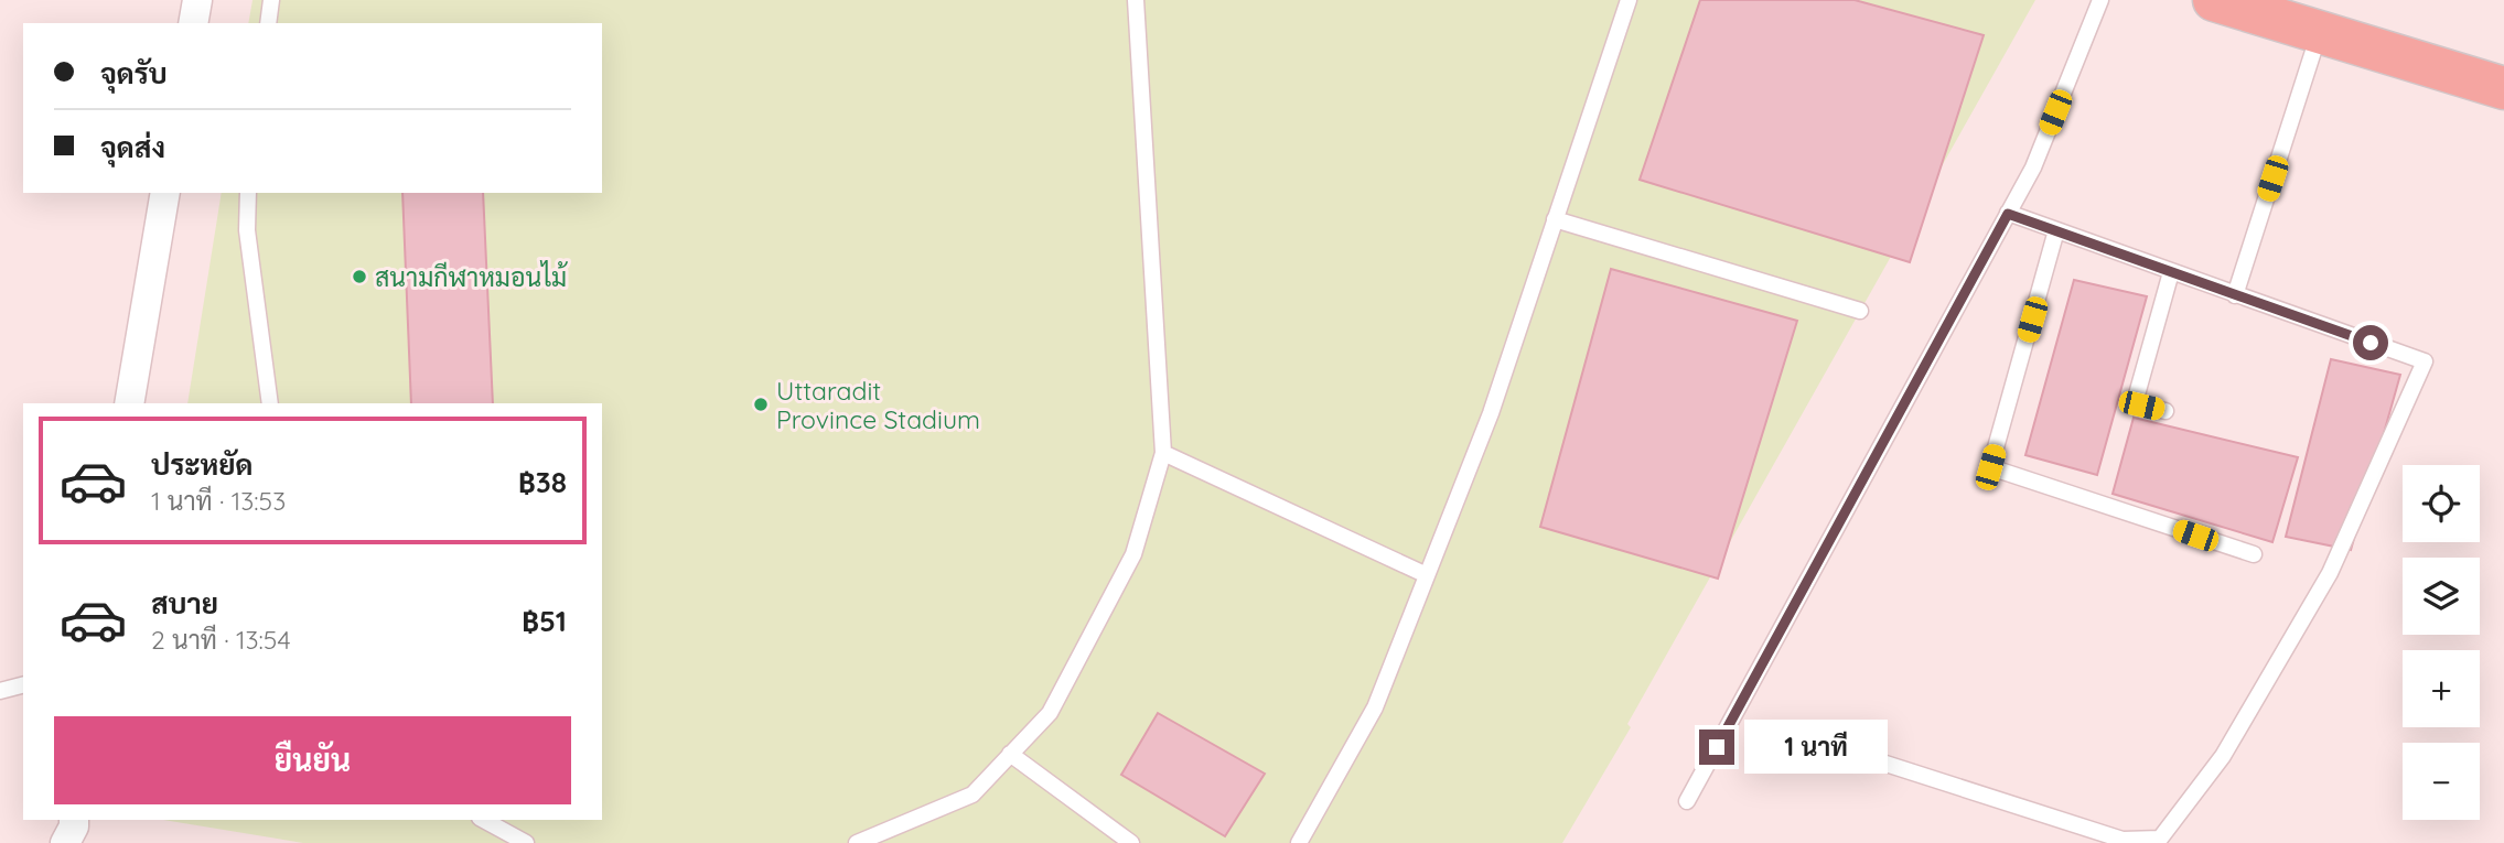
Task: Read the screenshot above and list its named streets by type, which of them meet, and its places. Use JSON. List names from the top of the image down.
{
  "places": ["สนามกีฬาหมอนไม้", "Uttaradit Province Stadium"],
  "page": {
    "banner": ["จุดรับ", "จุดส่ง"],
    "list": [
      {
        "name": "ประหยัด",
        "note": "1 นาที · 13:53",
        "value": "฿38"
      },
      {
        "name": "สบาย",
        "note": "2 นาที · 13:54",
        "value": "฿51"
      }
    ],
    "map_buttons": ["+", "−"],
    "buttons": "ยืนยัน",
    "bubble": "1 นาที"
  }
}
